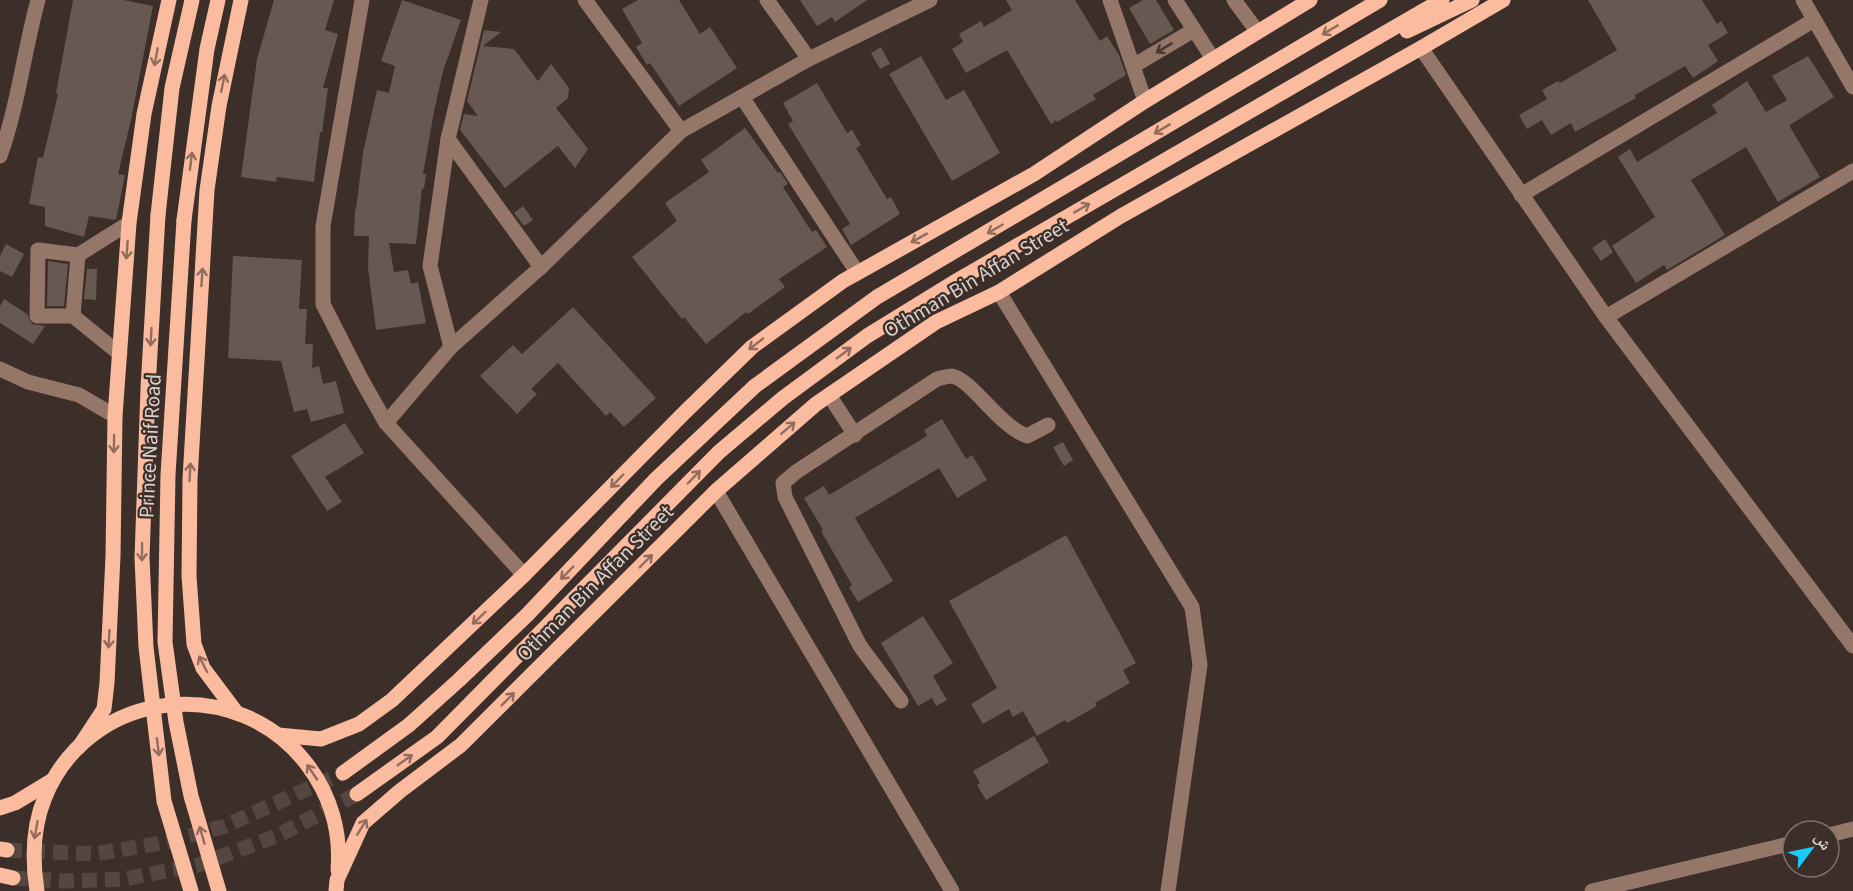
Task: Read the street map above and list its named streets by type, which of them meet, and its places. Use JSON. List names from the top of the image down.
{
  "streets": {
    "main road": ["Othman Bin Affan Street", "Prince Naif Road"]
  },
  "north": "top right"
}
